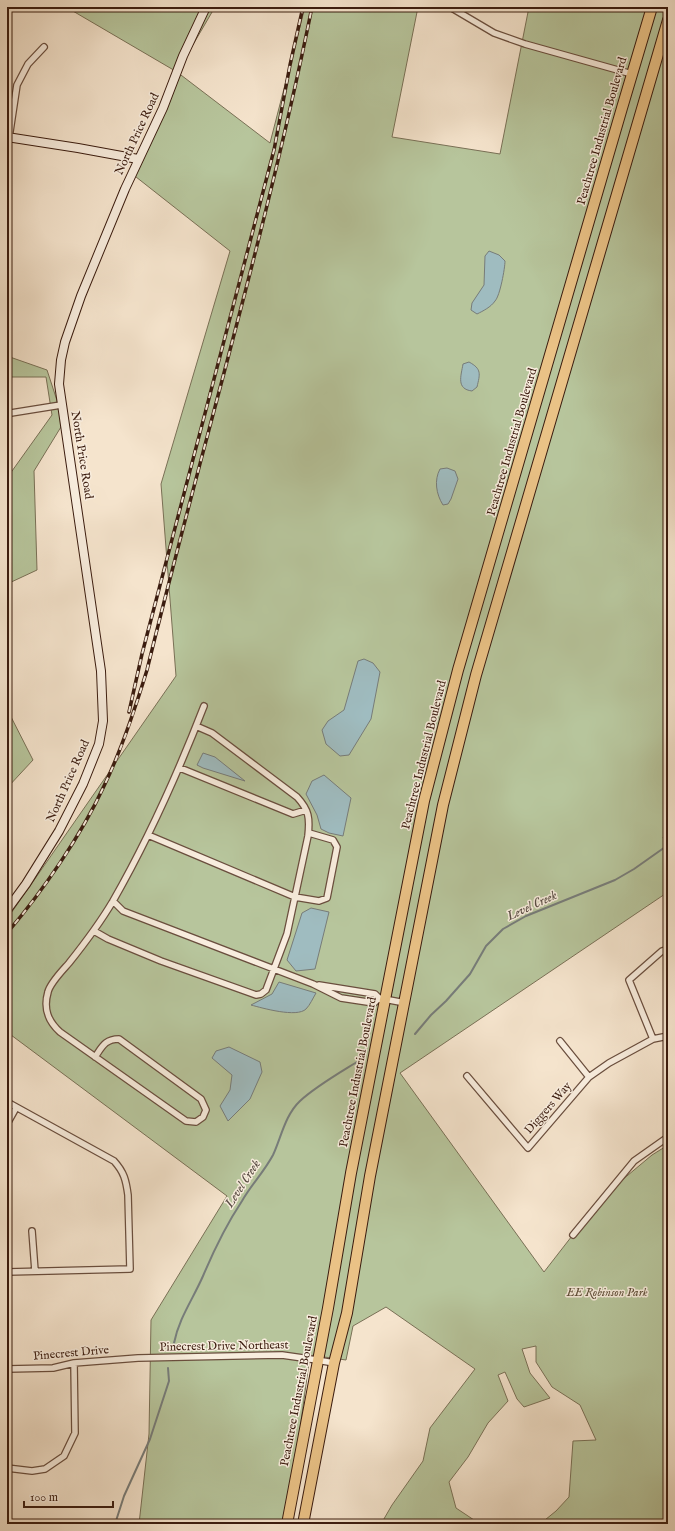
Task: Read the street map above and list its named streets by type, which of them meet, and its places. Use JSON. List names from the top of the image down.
{
  "streets": {
    "highway": ["Peachtree Industrial Boulevard"],
    "street": [
      "North Price Road",
      "Diggers Way",
      "Pinecrest Drive Northeast",
      "Pinecrest Drive"
    ]
  },
  "crossings": [
    ["Peachtree Industrial Boulevard", "Pinecrest Drive Northeast"],
    ["Pinecrest Drive Northeast", "Pinecrest Drive"]
  ],
  "water": ["Level Creek"],
  "parks": ["EE Robinson Park"],
  "scale_bar": "100 m"
}
